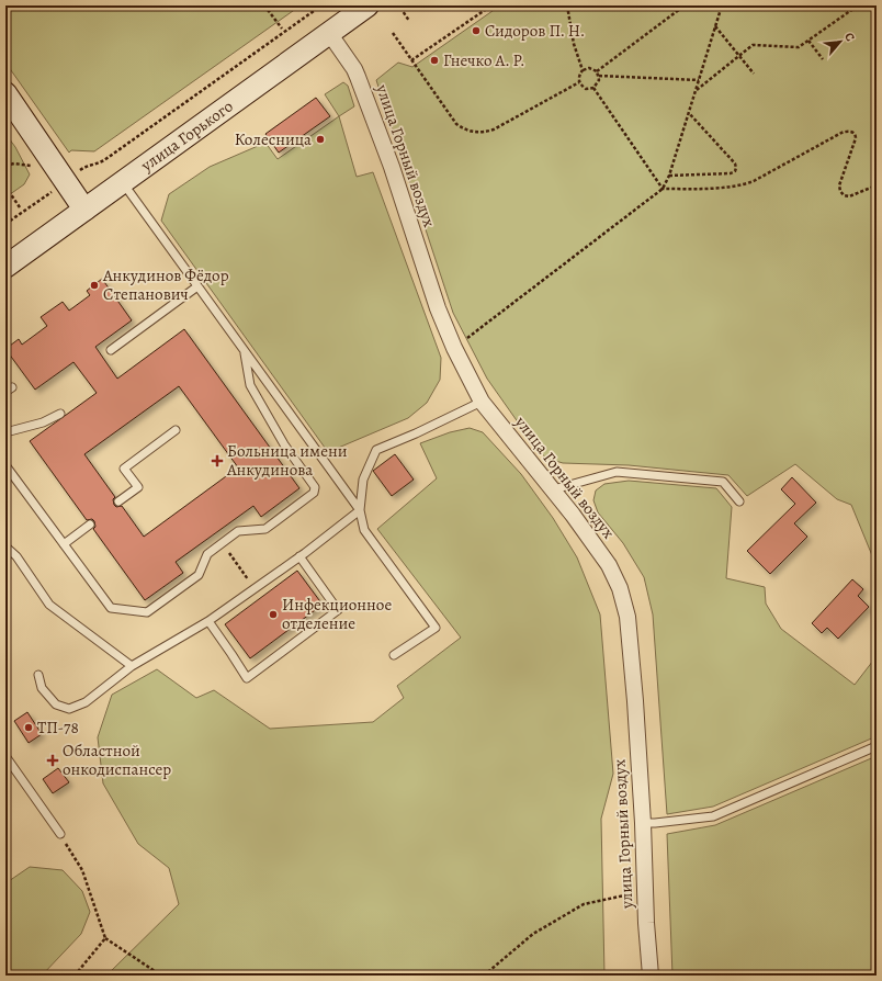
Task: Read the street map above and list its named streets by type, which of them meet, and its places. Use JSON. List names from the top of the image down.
{
  "streets": {
    "main road": ["улица Горького"],
    "street": ["улица Горный воздух"]
  },
  "crossings": [
    ["улица Горького", "улица Горный воздух"]
  ],
  "places": {
    "other": [
      "Сидоров П. Н.",
      "Гнечко А. Р.",
      "Колесница",
      "Анкудинов Фёдор Степанович",
      "Инфекционное отделение",
      "ТП-78"
    ],
    "health": ["Больница имени Анкудинова", "Областной онкодиспансер"]
  },
  "north": "top right"
}
